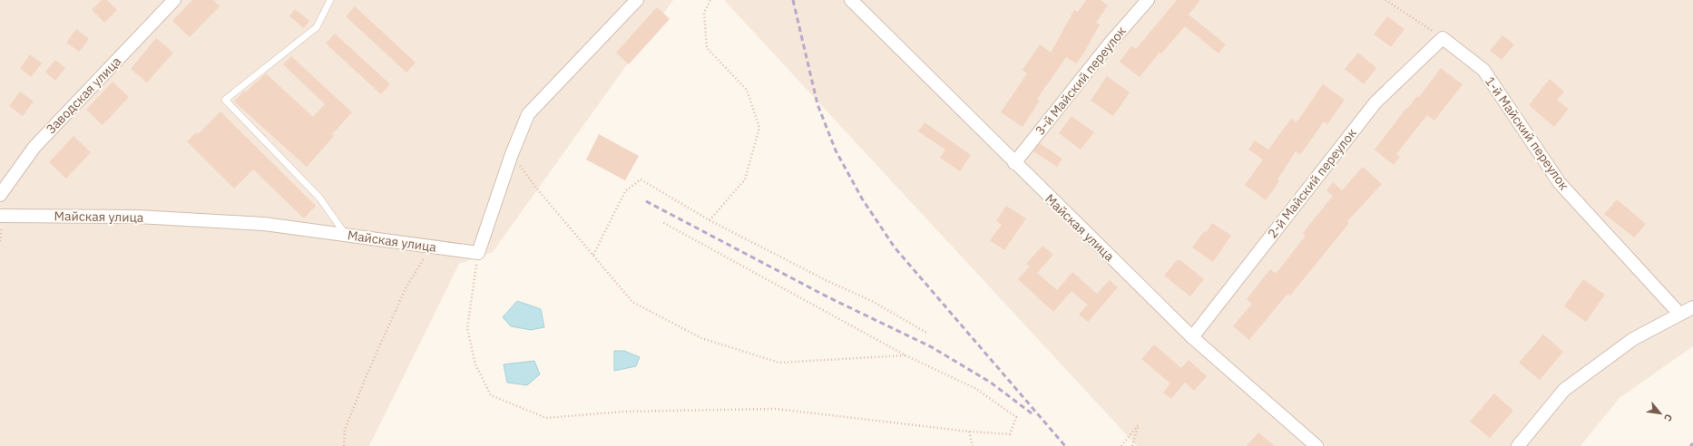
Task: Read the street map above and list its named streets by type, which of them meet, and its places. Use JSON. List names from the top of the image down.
{
  "streets": {
    "street": [
      "3-й Майский переулок",
      "Заводская улица",
      "1-й Майский переулок",
      "2-й Майский переулок",
      "Майская улица"
    ]
  },
  "crossings": [
    ["3-й Майский переулок", "Майская улица"],
    ["1-й Майский переулок", "2-й Майский переулок"],
    ["2-й Майский переулок", "Майская улица"]
  ],
  "north": "bottom right"
}
